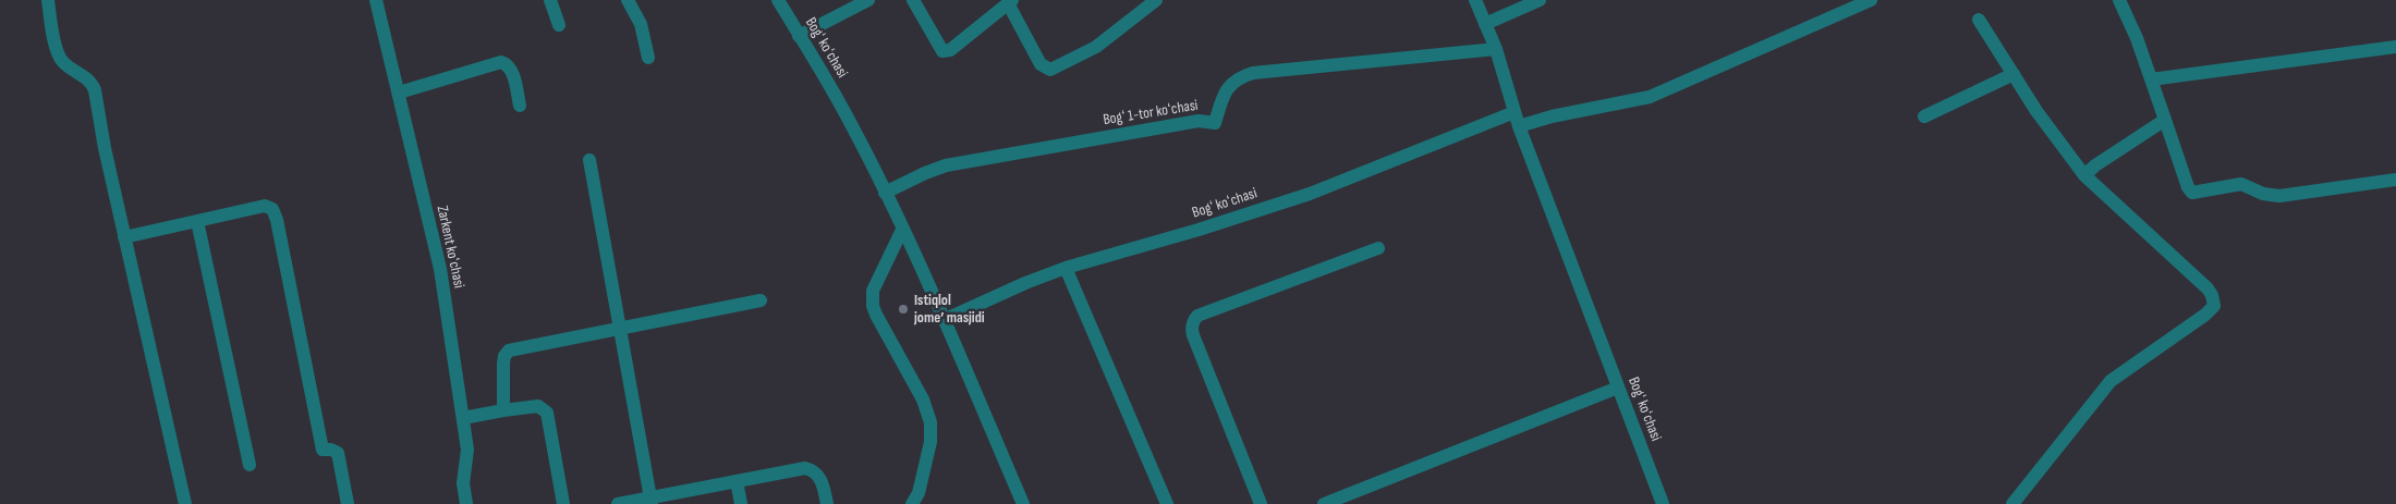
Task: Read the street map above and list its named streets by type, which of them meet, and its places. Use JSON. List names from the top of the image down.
{
  "streets": {
    "street": ["Bogʻ koʻchasi", "Bogʻ 1-tor koʻchasi", "Zarkent koʻchasi"]
  },
  "crossings": [
    ["Bogʻ koʻchasi", "Bogʻ 1-tor koʻchasi"]
  ],
  "places": ["Istiqlol jome’ masjidi"]
}
